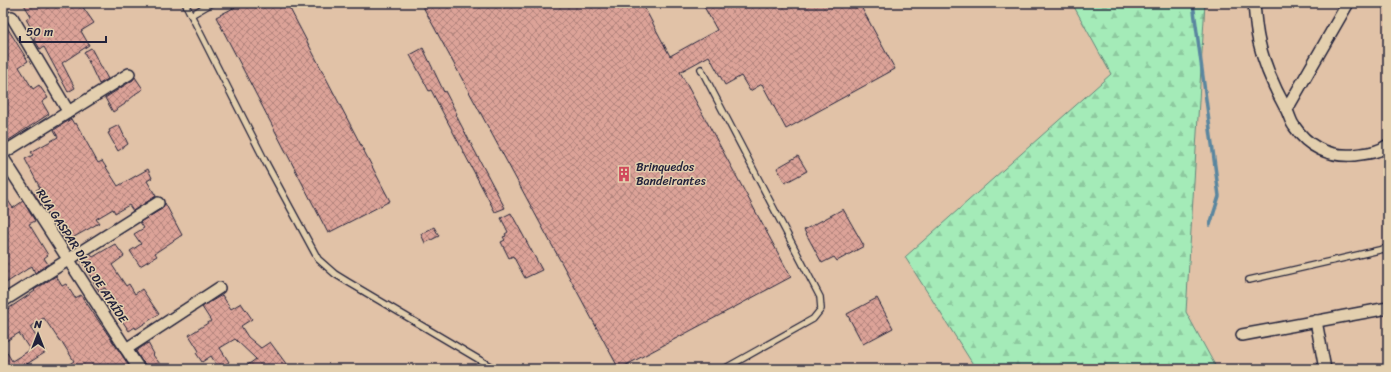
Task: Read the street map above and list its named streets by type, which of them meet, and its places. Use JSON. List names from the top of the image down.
{
  "streets": {
    "street": ["RUA GASPAR DIAS DE ATAÍDE"]
  },
  "places": {
    "building": ["Brinquedos Bandeirantes"]
  },
  "scale_bar": "50 m",
  "north": "top"
}
